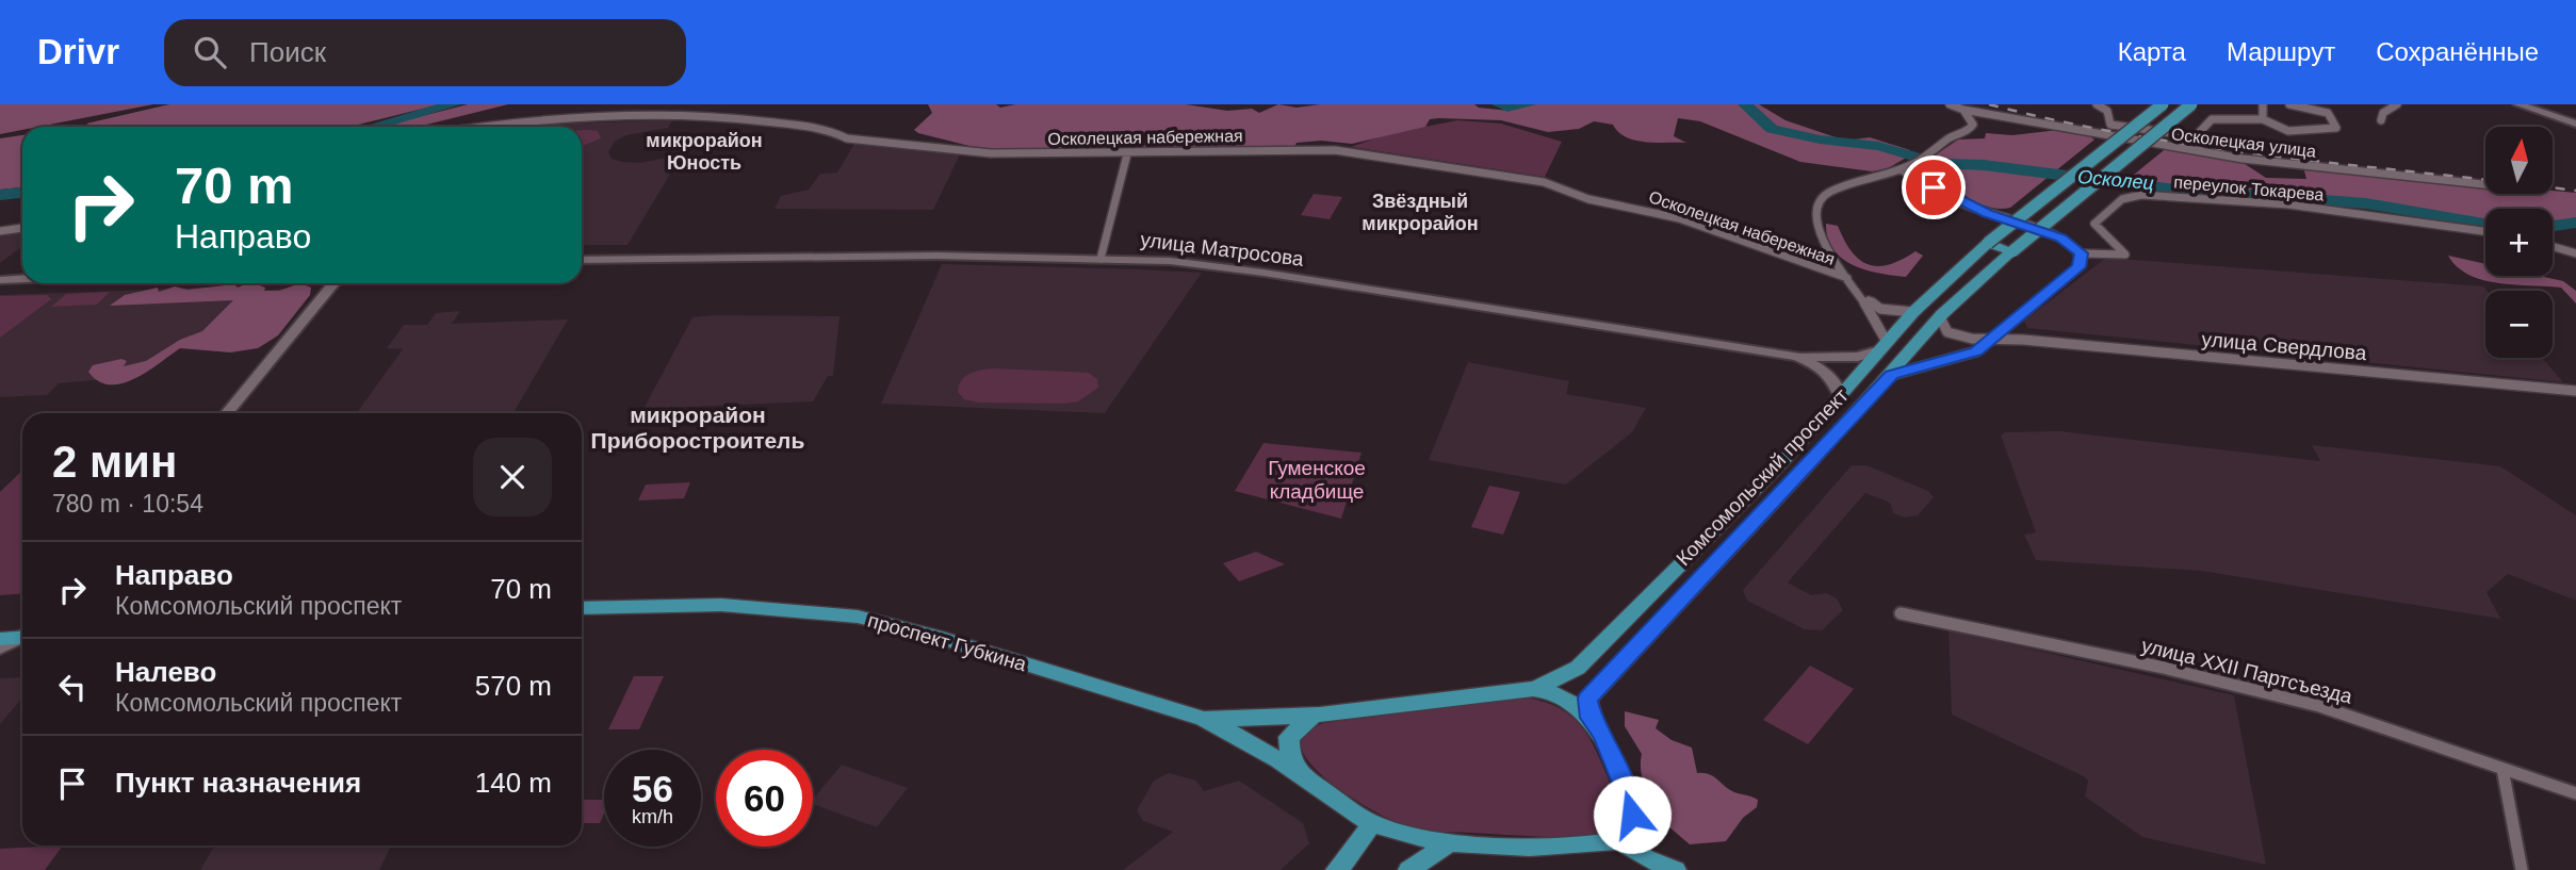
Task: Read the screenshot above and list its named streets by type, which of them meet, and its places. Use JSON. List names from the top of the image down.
{
  "streets": {
    "main road": ["улица Матросова", "Комсомольский проспект", "проспект Губкина"],
    "street": [
      "Осколецкая набережная",
      "Осколецкая улица",
      "переулок Токарева",
      "улица Свердлова",
      "улица XXII Партсъезда"
    ]
  },
  "crossings": [
    ["улица Матросова", "Комсомольский проспект"],
    ["улица Свердлова", "Комсомольский проспект"]
  ],
  "districts": ["микрорайон Юность", "Звёздный микрорайон", "микрорайон Приборостроитель"],
  "water": ["Осколец"],
  "parks": ["Гуменское кладбище"],
  "north": "top",
  "page": {
    "header": "Drivr",
    "search": "Поиск",
    "nav": ["Карта", "Маршрут", "Сохранённые"],
    "map_buttons": ["+", "−"],
    "turn": ["70 m", "Направо"],
    "heading": ["2 мин", "780 m · 10:54"],
    "list": [
      {
        "name": "Направо",
        "note": "Комсомольский проспект",
        "value": "70 m"
      },
      {
        "name": "Налево",
        "note": "Комсомольский проспект",
        "value": "570 m"
      },
      {
        "name": "Пункт назначения",
        "value": "140 m"
      }
    ],
    "speed": "56 km/h",
    "limit": "60"
  }
}
